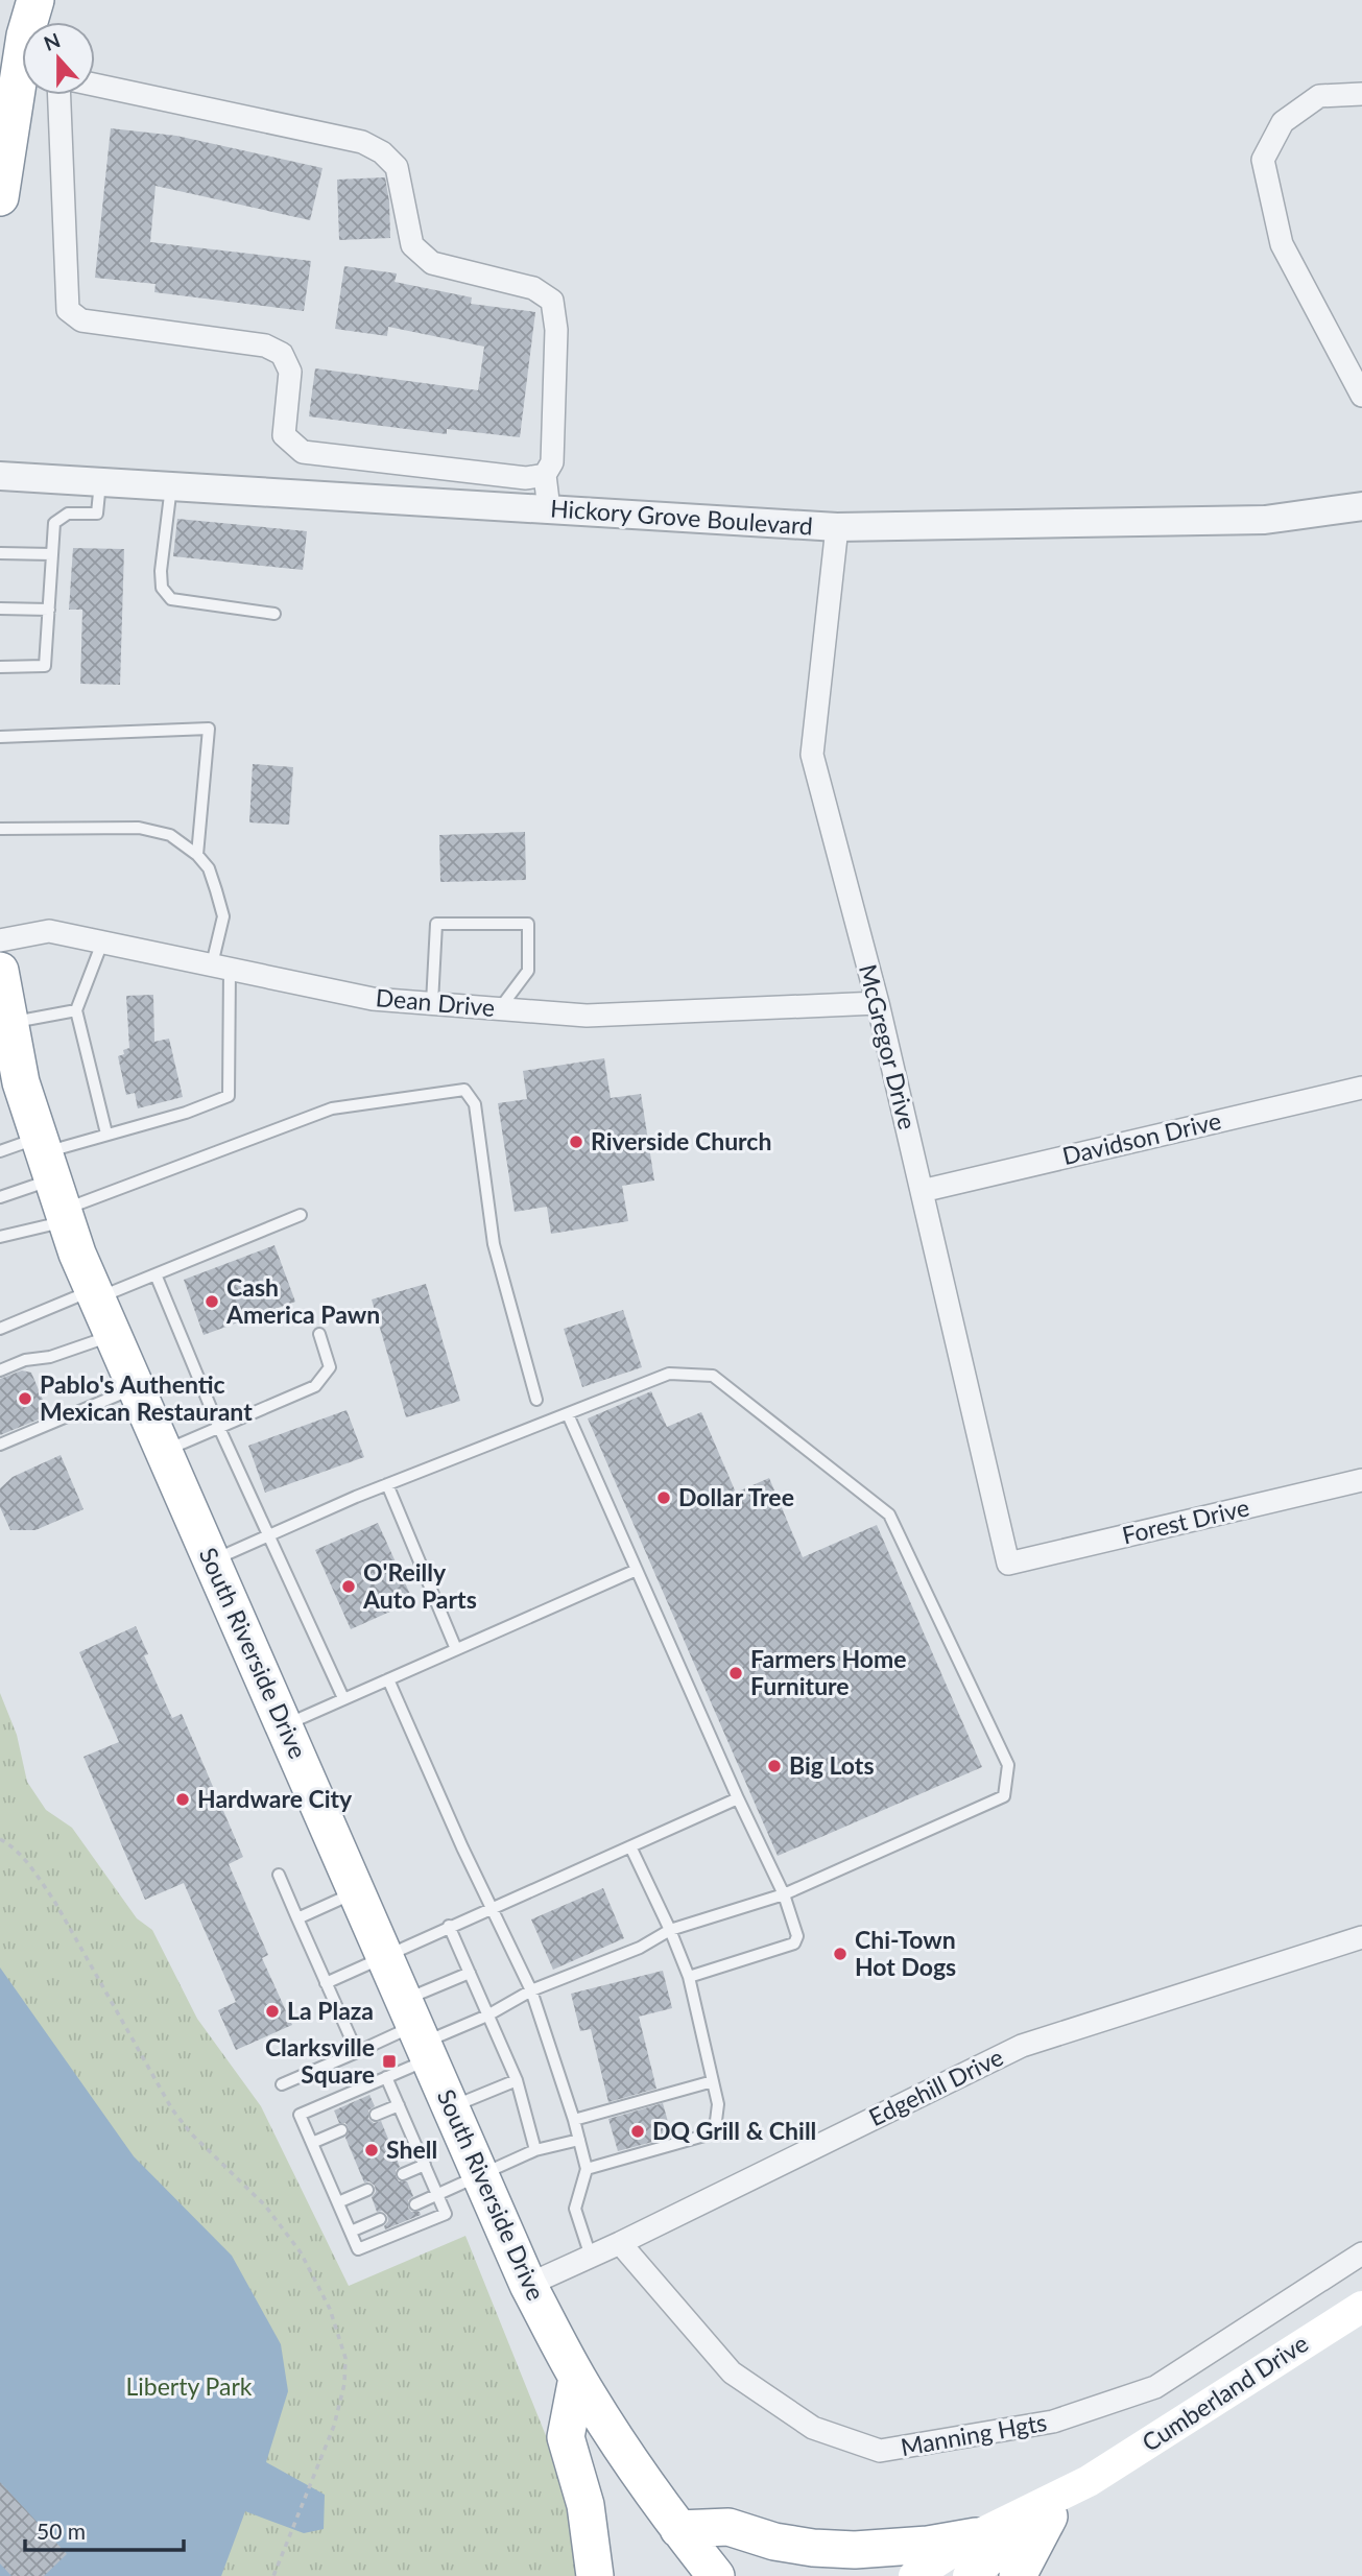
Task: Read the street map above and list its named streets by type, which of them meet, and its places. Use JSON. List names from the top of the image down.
{
  "streets": {
    "highway": ["South Riverside Drive"],
    "main road": ["Cumberland Drive"],
    "street": [
      "Hickory Grove Boulevard",
      "Dean Drive",
      "McGregor Drive",
      "Davidson Drive",
      "Forest Drive",
      "Edgehill Drive",
      "Manning Hgts"
    ]
  },
  "crossings": [
    ["Hickory Grove Boulevard", "McGregor Drive"],
    ["Dean Drive", "McGregor Drive"],
    ["McGregor Drive", "Davidson Drive"],
    ["McGregor Drive", "Forest Drive"],
    ["South Riverside Drive", "Edgehill Drive"],
    ["Edgehill Drive", "Manning Hgts"]
  ],
  "parks": ["Liberty Park"],
  "places": {
    "other": [
      "Riverside Church",
      "Cash America Pawn",
      "Pablo's Authentic Mexican Restaurant",
      "Dollar Tree",
      "O'Reilly Auto Parts",
      "Farmers Home Furniture",
      "Big Lots",
      "Hardware City",
      "Chi-Town Hot Dogs",
      "La Plaza",
      "DQ Grill & Chill",
      "Shell"
    ],
    "transit": ["Clarksville Square"]
  },
  "scale_bar": "50 m",
  "north": "top"
}
